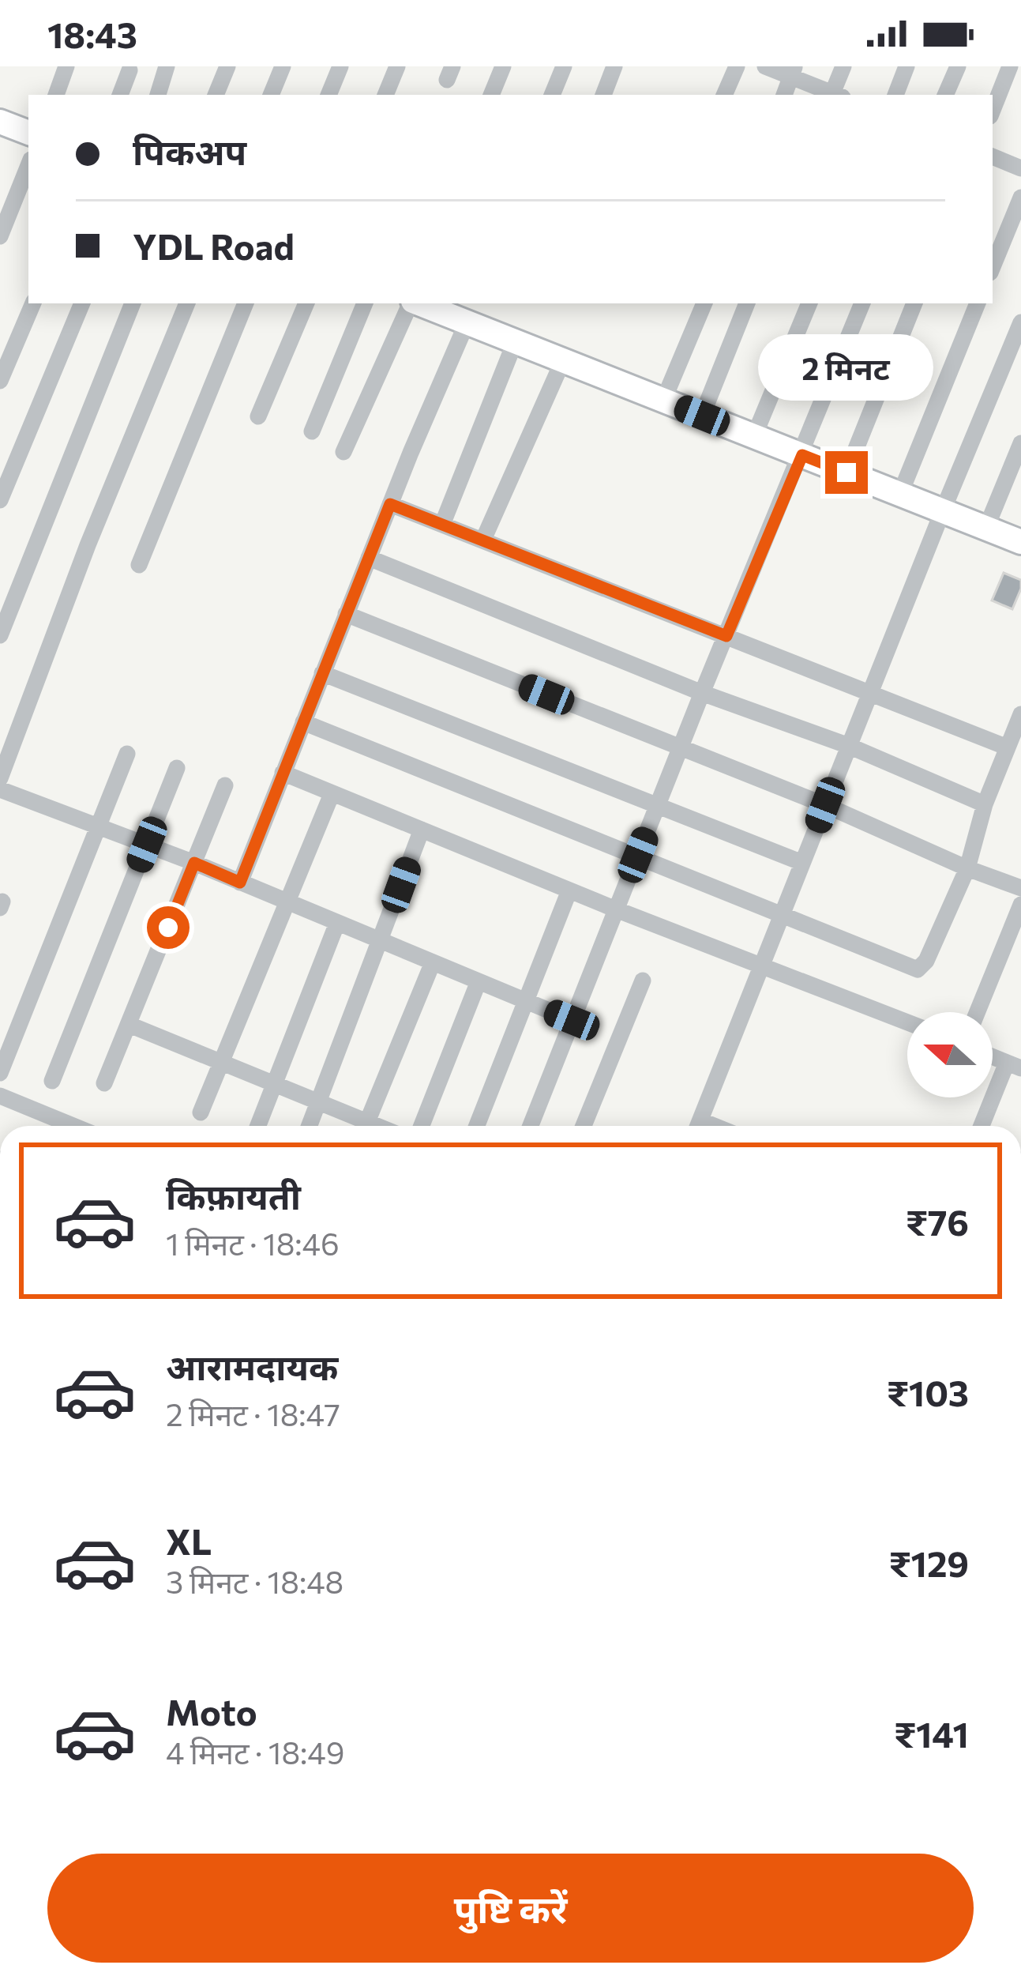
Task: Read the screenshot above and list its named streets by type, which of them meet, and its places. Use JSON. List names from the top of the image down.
{
  "north": "left",
  "page": {
    "status": "18:43",
    "banner": ["पिकअप", "YDL Road"],
    "bubble": "2 मिनट",
    "list": [
      {
        "name": "किफ़ायती",
        "note": "1 मिनट · 18:46",
        "value": "₹76"
      },
      {
        "name": "आरामदायक",
        "note": "2 मिनट · 18:47",
        "value": "₹103"
      },
      {
        "name": "XL",
        "note": "3 मिनट · 18:48",
        "value": "₹129"
      },
      {
        "name": "Moto",
        "note": "4 मिनट · 18:49",
        "value": "₹141"
      }
    ],
    "buttons": "पुष्टि करें"
  }
}
